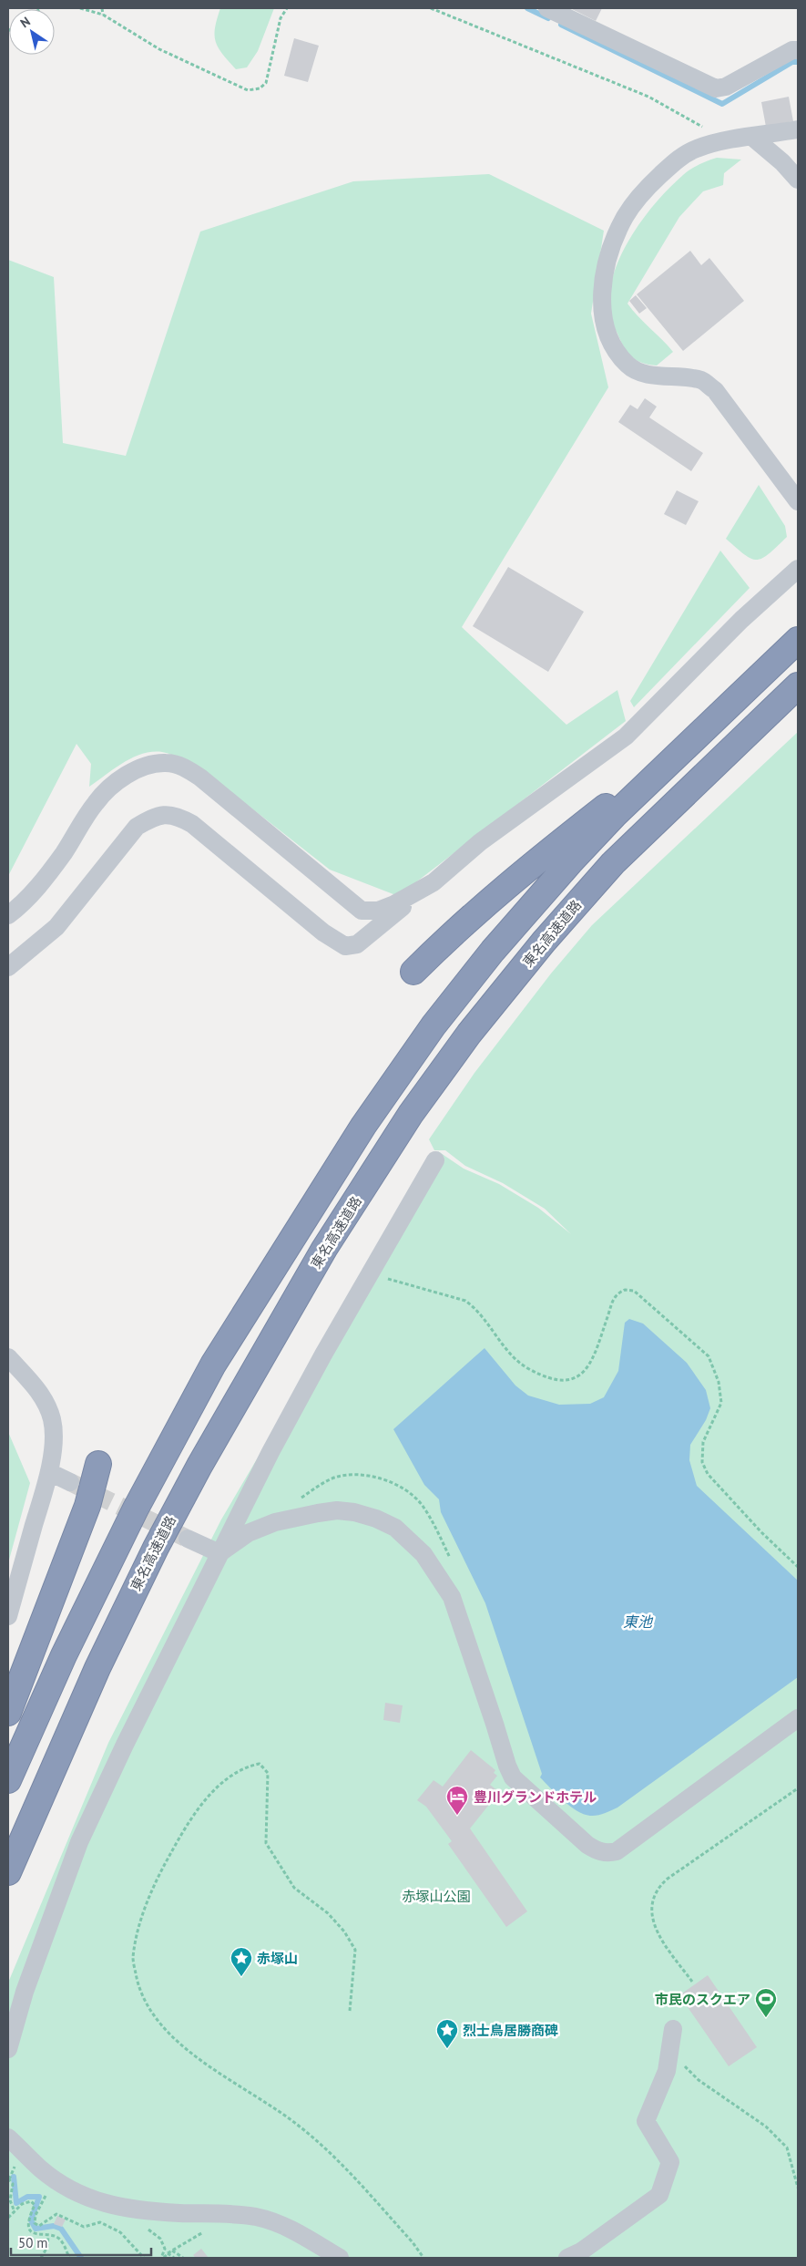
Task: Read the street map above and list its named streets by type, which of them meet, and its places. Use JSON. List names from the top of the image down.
{
  "streets": {
    "highway": ["東名高速道路"]
  },
  "water": ["東池"],
  "parks": ["赤塚山公園"],
  "places": {
    "hotel": ["豊川グランドホテル"],
    "place": ["赤塚山", "烈士鳥居勝商碑"],
    "sports": ["市民のスクエア"]
  },
  "scale_bar": "50 m",
  "north": "top left"
}
